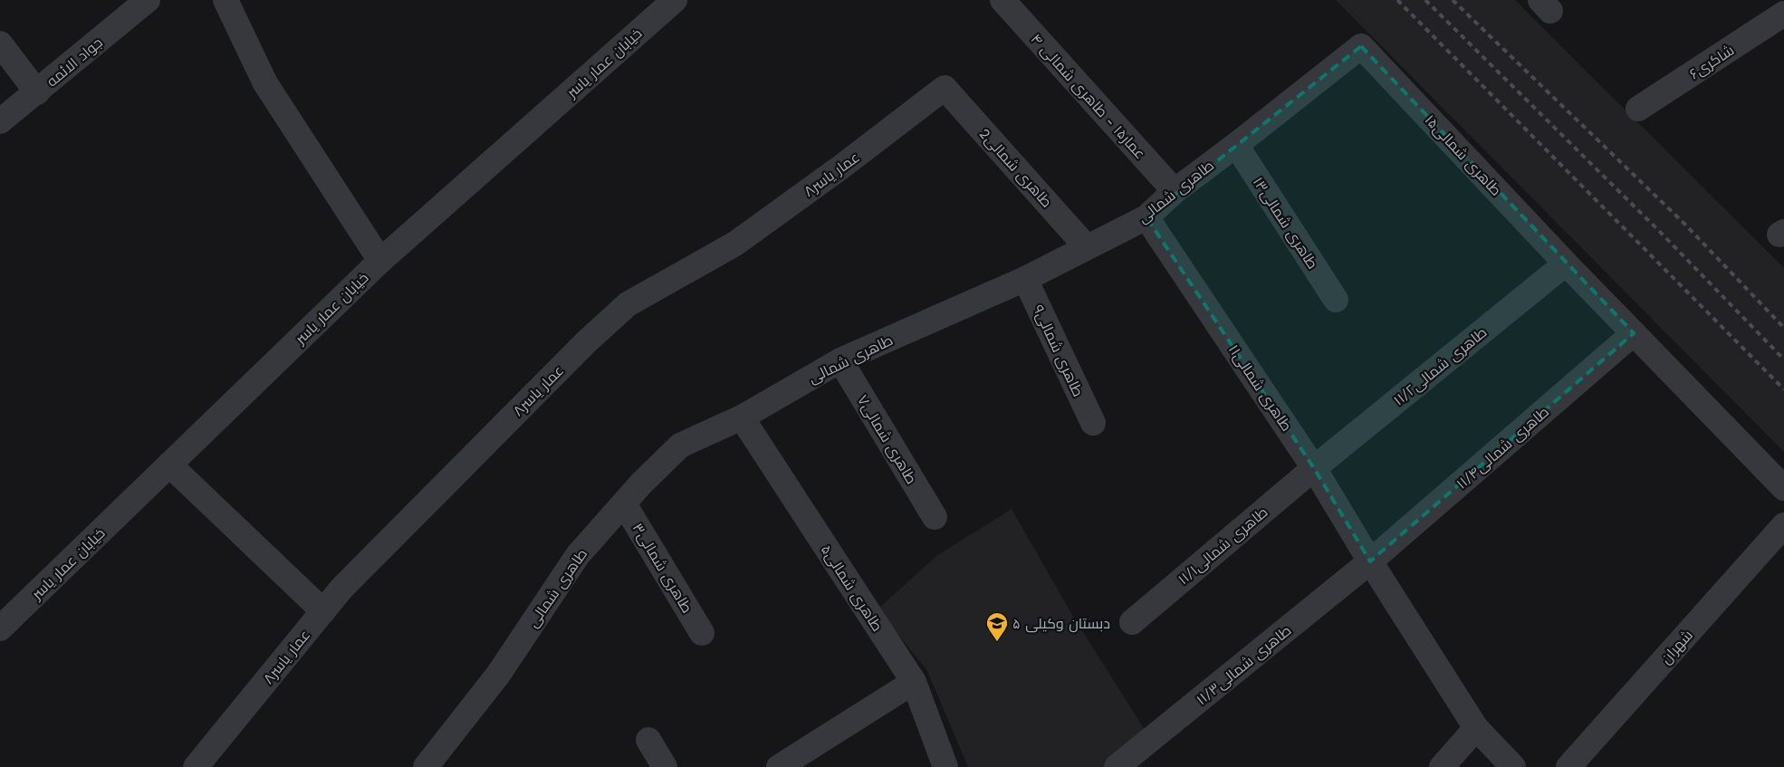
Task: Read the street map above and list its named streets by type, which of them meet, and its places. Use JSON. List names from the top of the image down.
{
  "streets": {
    "street": [
      "جواد الائمه",
      "شاکری۶",
      "خیابان عمار یاسر",
      "عمار۱۵ - طاهری شمالی ۴",
      "طاهری شمالی۱۵",
      "طاهری شمالی2",
      "عمار یاسر۸",
      "طاهری شمالی",
      "طاهری شمالی۱۳",
      "طاهری شمالی۹",
      "طاهری شمالی۱۱/۲",
      "طاهری شمالی۱۱",
      "طاهری شمالی۷",
      "طاهری شمالی۱۱/۴",
      "طاهری شمالی۱۱/۱",
      "طاهری شمالی۳",
      "طاهری شمالی۵",
      "شهران",
      "طاهری شمالی۱۱/۳"
    ]
  },
  "crossings": [
    ["عمار۱۵ - طاهری شمالی ۴", "طاهری شمالی"],
    ["طاهری شمالی۱۵", "طاهری شمالی"],
    ["طاهری شمالی۱۵", "طاهری شمالی۱۱/۲"],
    ["طاهری شمالی۱۵", "طاهری شمالی۱۱/۴"],
    ["طاهری شمالی2", "عمار یاسر۸"],
    ["طاهری شمالی2", "طاهری شمالی"],
    ["طاهری شمالی", "طاهری شمالی۱۳"],
    ["طاهری شمالی", "طاهری شمالی۹"],
    ["طاهری شمالی", "طاهری شمالی۱۱"],
    ["طاهری شمالی", "طاهری شمالی۷"],
    ["طاهری شمالی", "طاهری شمالی۳"],
    ["طاهری شمالی", "طاهری شمالی۵"],
    ["طاهری شمالی۱۱/۲", "طاهری شمالی۱۱"],
    ["طاهری شمالی۱۱/۲", "طاهری شمالی۱۱/۱"],
    ["طاهری شمالی۱۱", "طاهری شمالی۱۱/۴"],
    ["طاهری شمالی۱۱", "طاهری شمالی۱۱/۱"],
    ["طاهری شمالی۱۱", "طاهری شمالی۱۱/۳"],
    ["طاهری شمالی۱۱/۴", "طاهری شمالی۱۱/۳"]
  ],
  "places": {
    "school or university": ["دبستان وکیلی ۵"]
  }
}
